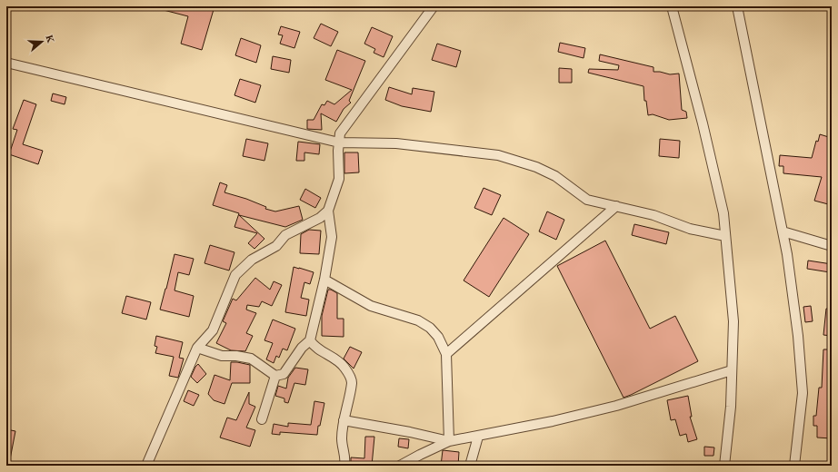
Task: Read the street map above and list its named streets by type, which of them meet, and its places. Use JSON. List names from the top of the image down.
{
  "north": "right"
}
